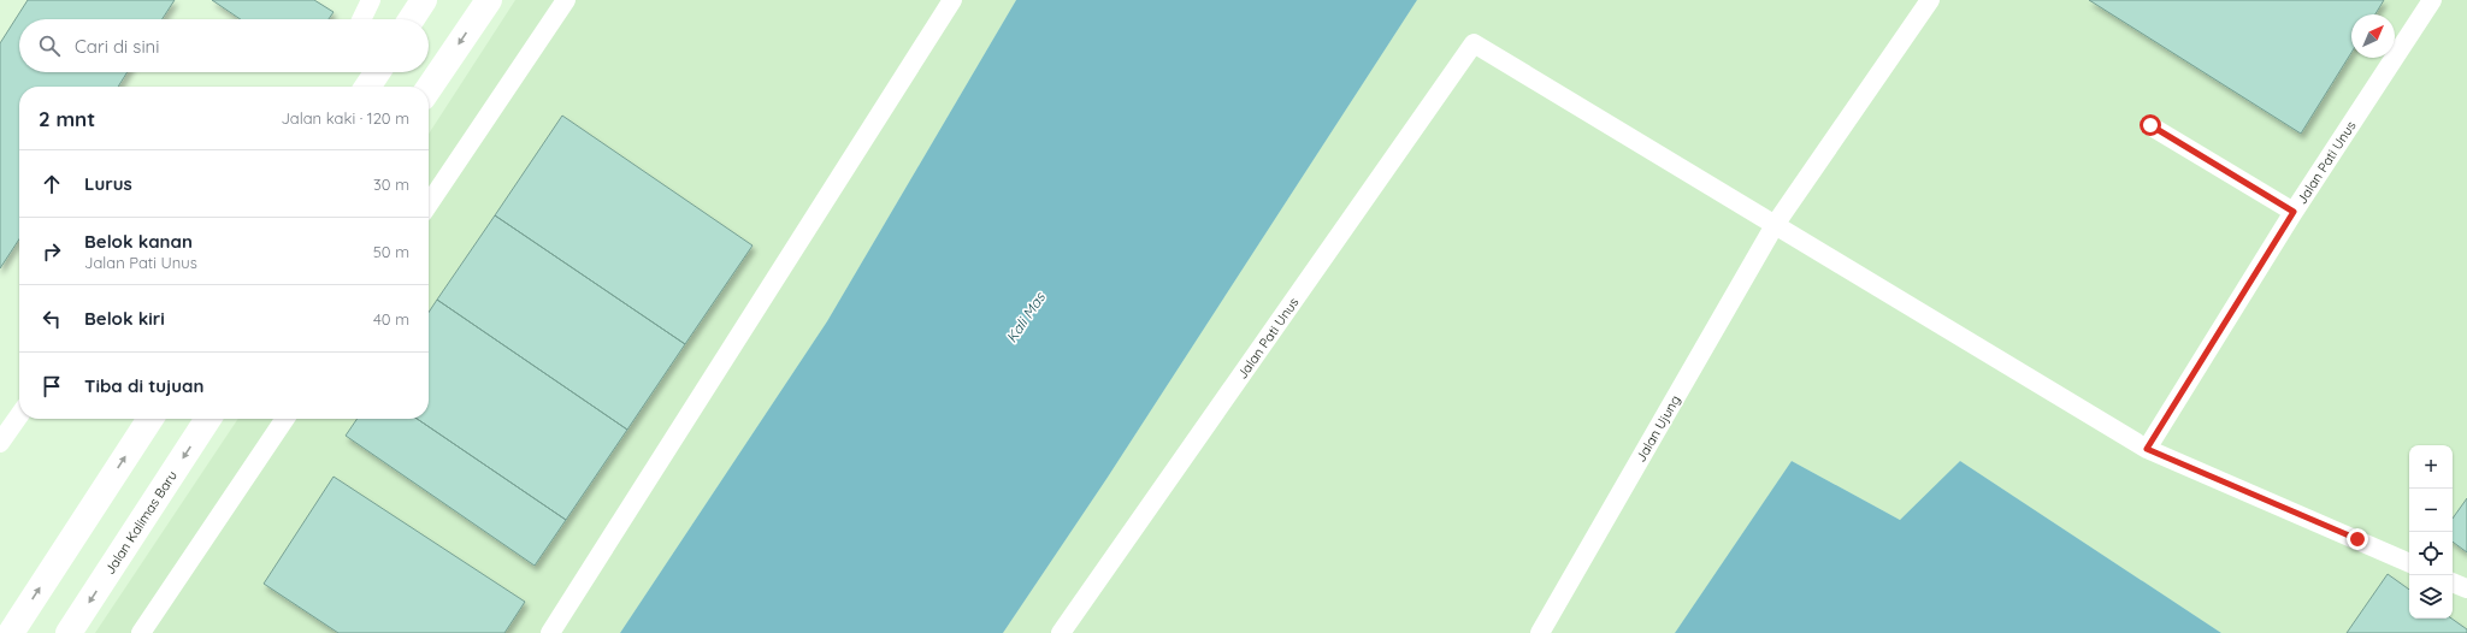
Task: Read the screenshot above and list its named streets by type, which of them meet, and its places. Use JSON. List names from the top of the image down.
{
  "streets": {
    "street": ["Jalan Kalimas Baru"],
    "lane": ["Jalan Pati Unus", "Jalan Ujung"]
  },
  "crossings": [
    ["Jalan Pati Unus", "Jalan Ujung"]
  ],
  "water": ["Kali Mas"],
  "north": "top right",
  "page": {
    "search": "Cari di sini",
    "heading": ["2 mnt", "Jalan kaki · 120 m"],
    "list": [
      ["Lurus", "30 m"],
      ["Belok kanan", "Jalan Pati Unus", "50 m"],
      ["Belok kiri", "40 m"],
      "Tiba di tujuan"
    ],
    "map_buttons": ["+", "−"]
  }
}
